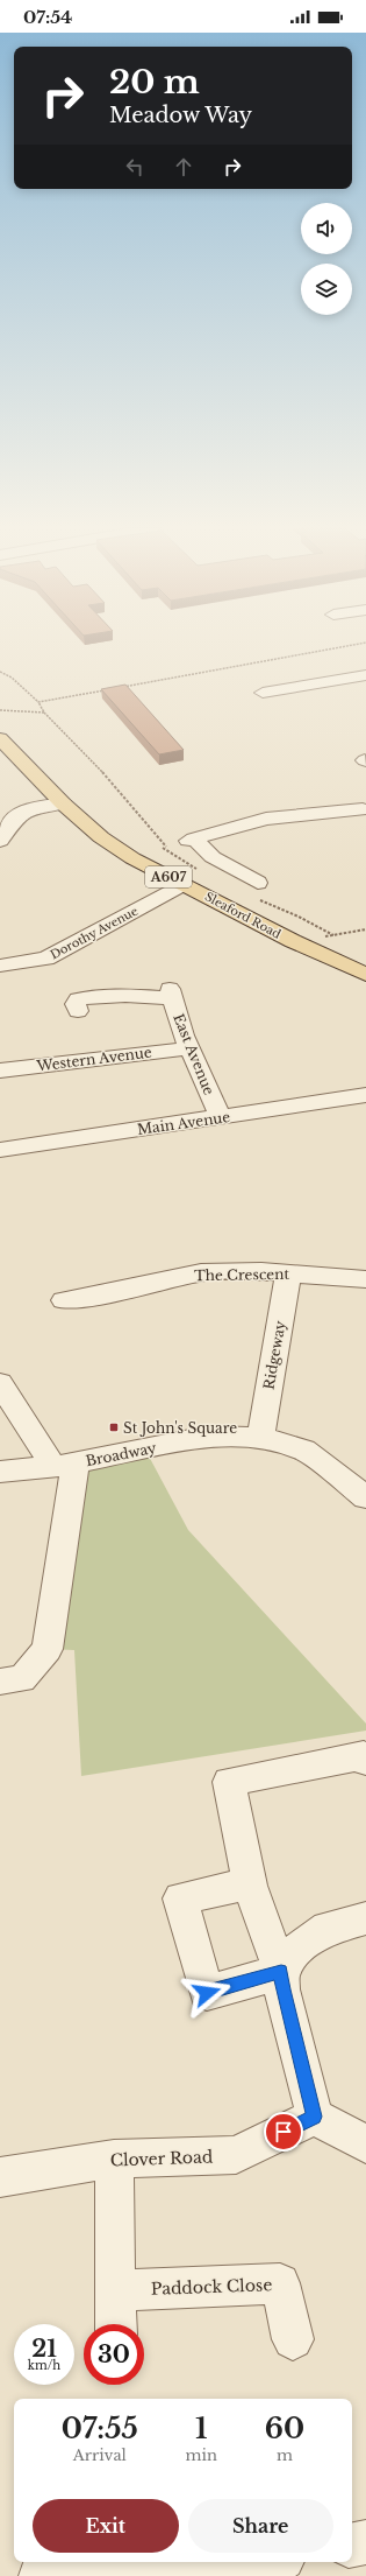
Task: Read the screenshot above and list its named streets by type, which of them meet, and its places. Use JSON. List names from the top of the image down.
{
  "streets": {
    "main road": ["A607", "Sleaford Road"],
    "street": [
      "Dorothy Avenue",
      "East Avenue",
      "Western Avenue",
      "Main Avenue",
      "The Crescent",
      "Ridgeway",
      "Broadway",
      "Clover Road",
      "Paddock Close"
    ]
  },
  "crossings": [
    ["Sleaford Road", "Dorothy Avenue"],
    ["East Avenue", "Western Avenue"],
    ["East Avenue", "Main Avenue"],
    ["The Crescent", "Ridgeway"],
    ["Ridgeway", "Broadway"]
  ],
  "places": {
    "transit": ["St John's Square"]
  },
  "page": {
    "status": "07:54",
    "turn": ["20 m", "Meadow Way"],
    "speed": "21 km/h",
    "limit": "30",
    "eta": [
      "07:55",
      "Arrival",
      "1",
      "min",
      "60",
      "m"
    ],
    "buttons": ["Exit", "Share"]
  }
}
